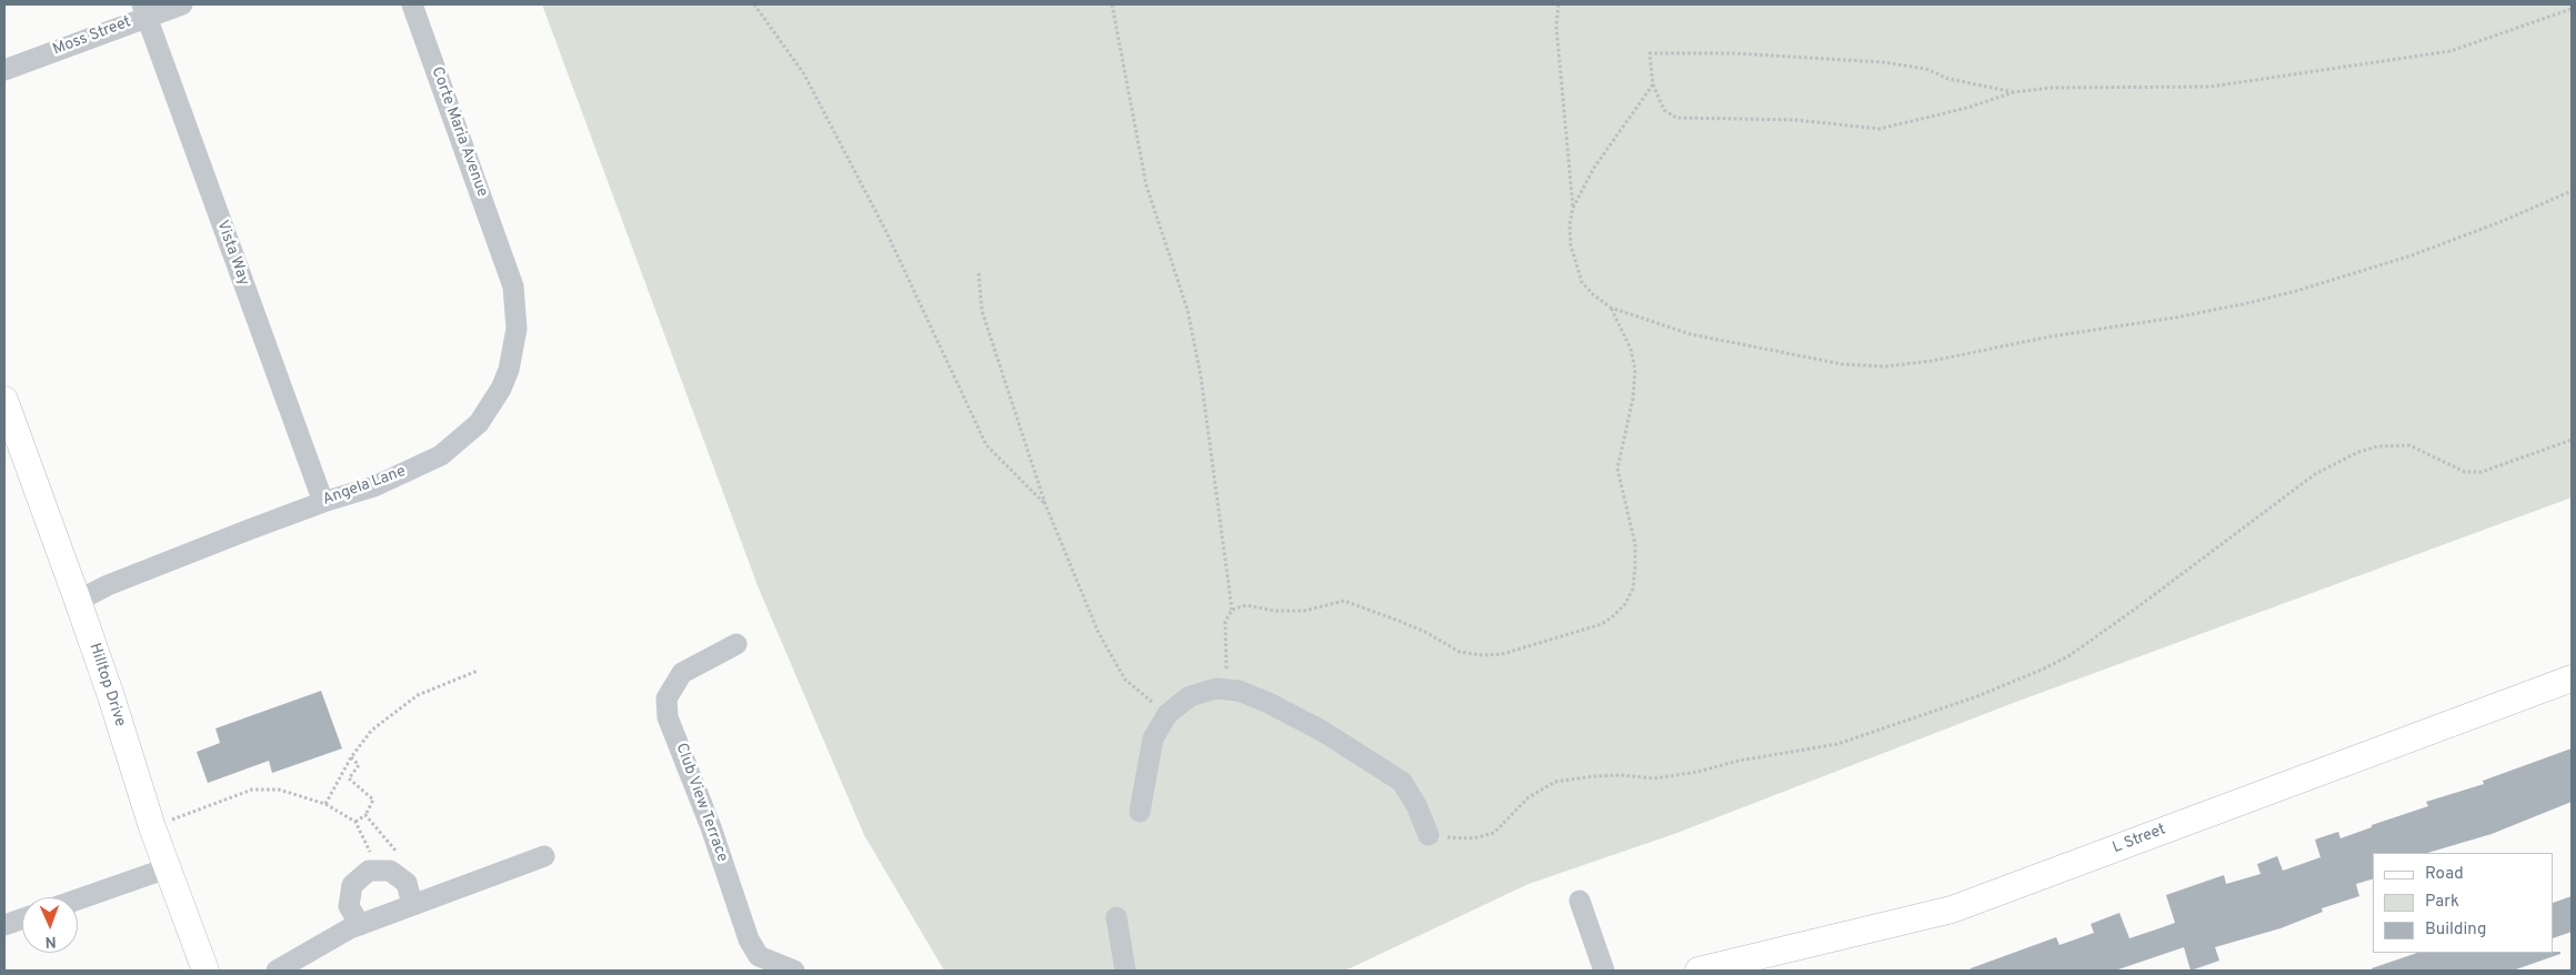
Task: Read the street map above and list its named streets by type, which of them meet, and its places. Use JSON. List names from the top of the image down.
{
  "streets": {
    "main road": ["Hilltop Drive", "L Street"],
    "street": [
      "Moss Street",
      "Corte Maria Avenue",
      "Vista Way",
      "Angela Lane",
      "Club View Terrace"
    ]
  },
  "crossings": [
    ["Moss Street", "Vista Way"],
    ["Corte Maria Avenue", "Angela Lane"],
    ["Vista Way", "Angela Lane"],
    ["Angela Lane", "Hilltop Drive"]
  ],
  "legend": ["Road", "Park", "Building"],
  "north": "bottom"
}
